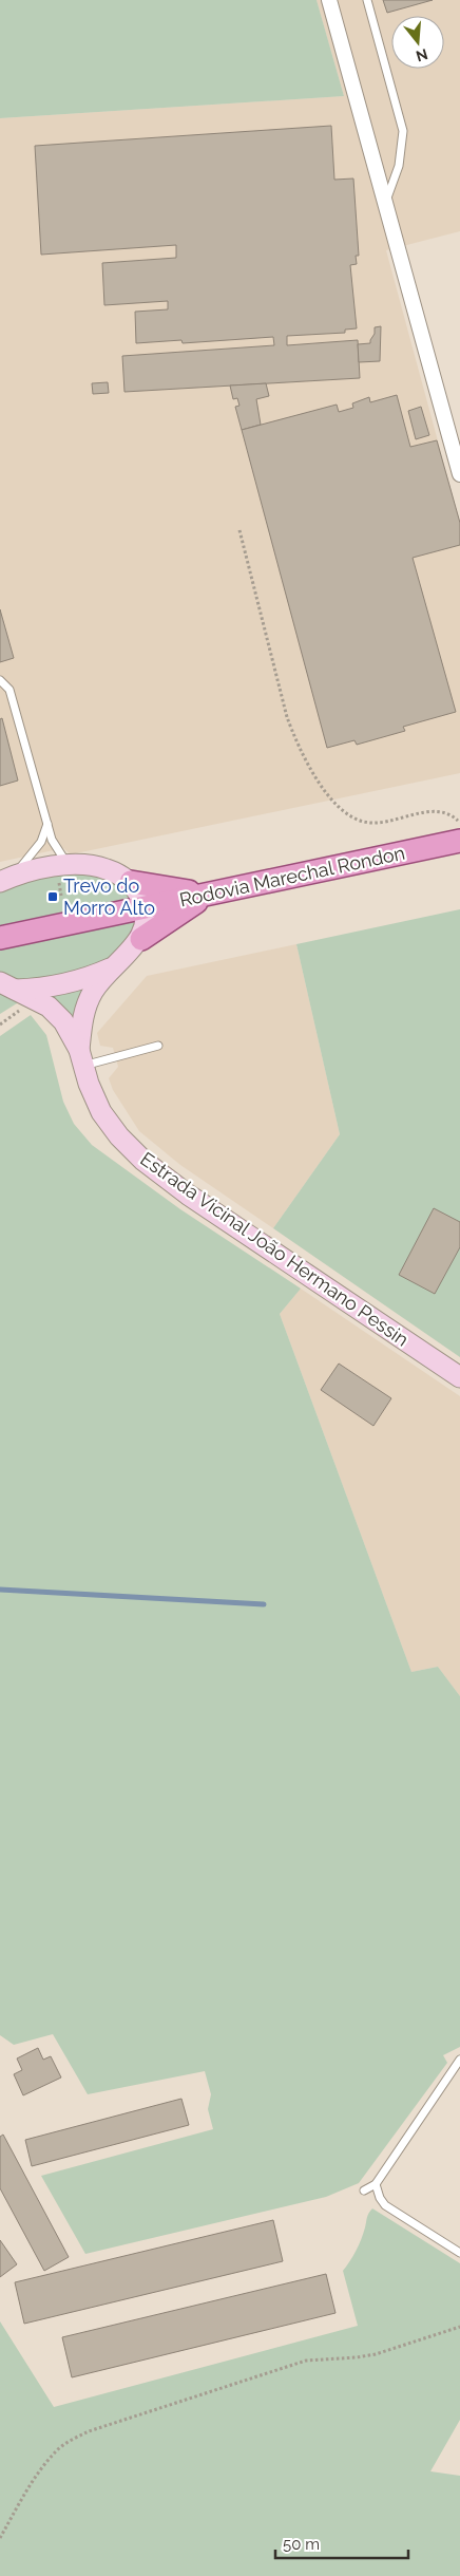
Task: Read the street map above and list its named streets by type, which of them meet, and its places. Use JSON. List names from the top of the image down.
{
  "streets": {
    "main road": ["Rodovia Marechal Rondon", "Estrada Vicinal João Hermano Pessin"]
  },
  "places": {
    "transit": ["Trevo do Morro Alto"]
  },
  "scale_bar": "50 m",
  "north": "bottom"
}
